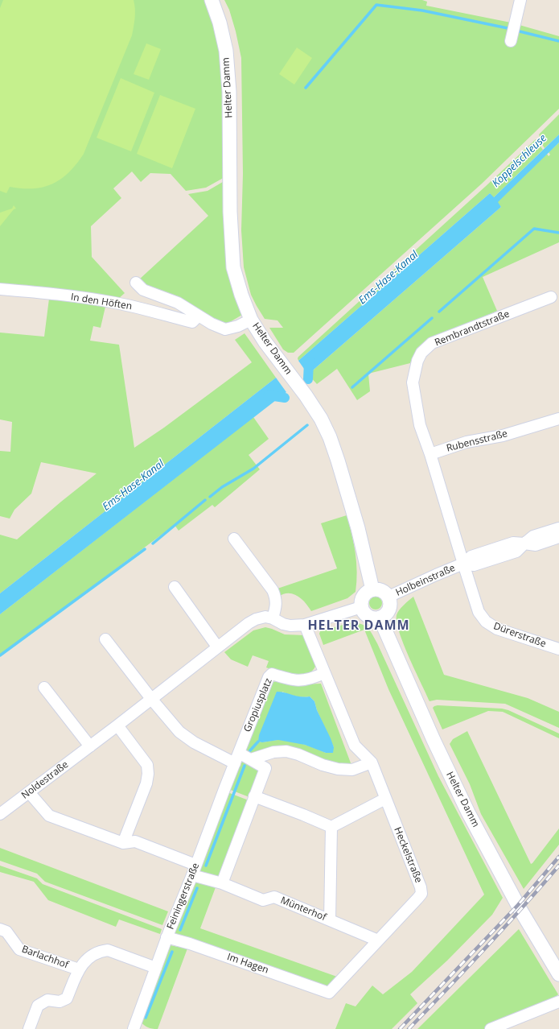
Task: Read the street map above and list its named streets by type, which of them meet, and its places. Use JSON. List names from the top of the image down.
{
  "streets": {
    "street": [
      "Helter Damm",
      "In den Höften",
      "Rembrandtstraße",
      "Rubensstraße",
      "Holbeinstraße",
      "Dürerstraße",
      "Gropiusplatz",
      "Noldestraße",
      "Heckelstraße",
      "Feiningerstraße",
      "Münterhof",
      "Barlachhof",
      "Im Hagen"
    ]
  },
  "crossings": [
    ["Helter Damm", "Holbeinstraße"],
    ["Rembrandtstraße", "Rubensstraße"],
    ["Holbeinstraße", "Dürerstraße"],
    ["Gropiusplatz", "Feiningerstraße"],
    ["Heckelstraße", "Münterhof"],
    ["Heckelstraße", "Im Hagen"],
    ["Feiningerstraße", "Münterhof"],
    ["Feiningerstraße", "Barlachhof"],
    ["Feiningerstraße", "Im Hagen"]
  ],
  "districts": ["HELTER DAMM"],
  "water": ["Koppelschleuse", "Ems-Hase-Kanal"]
}
